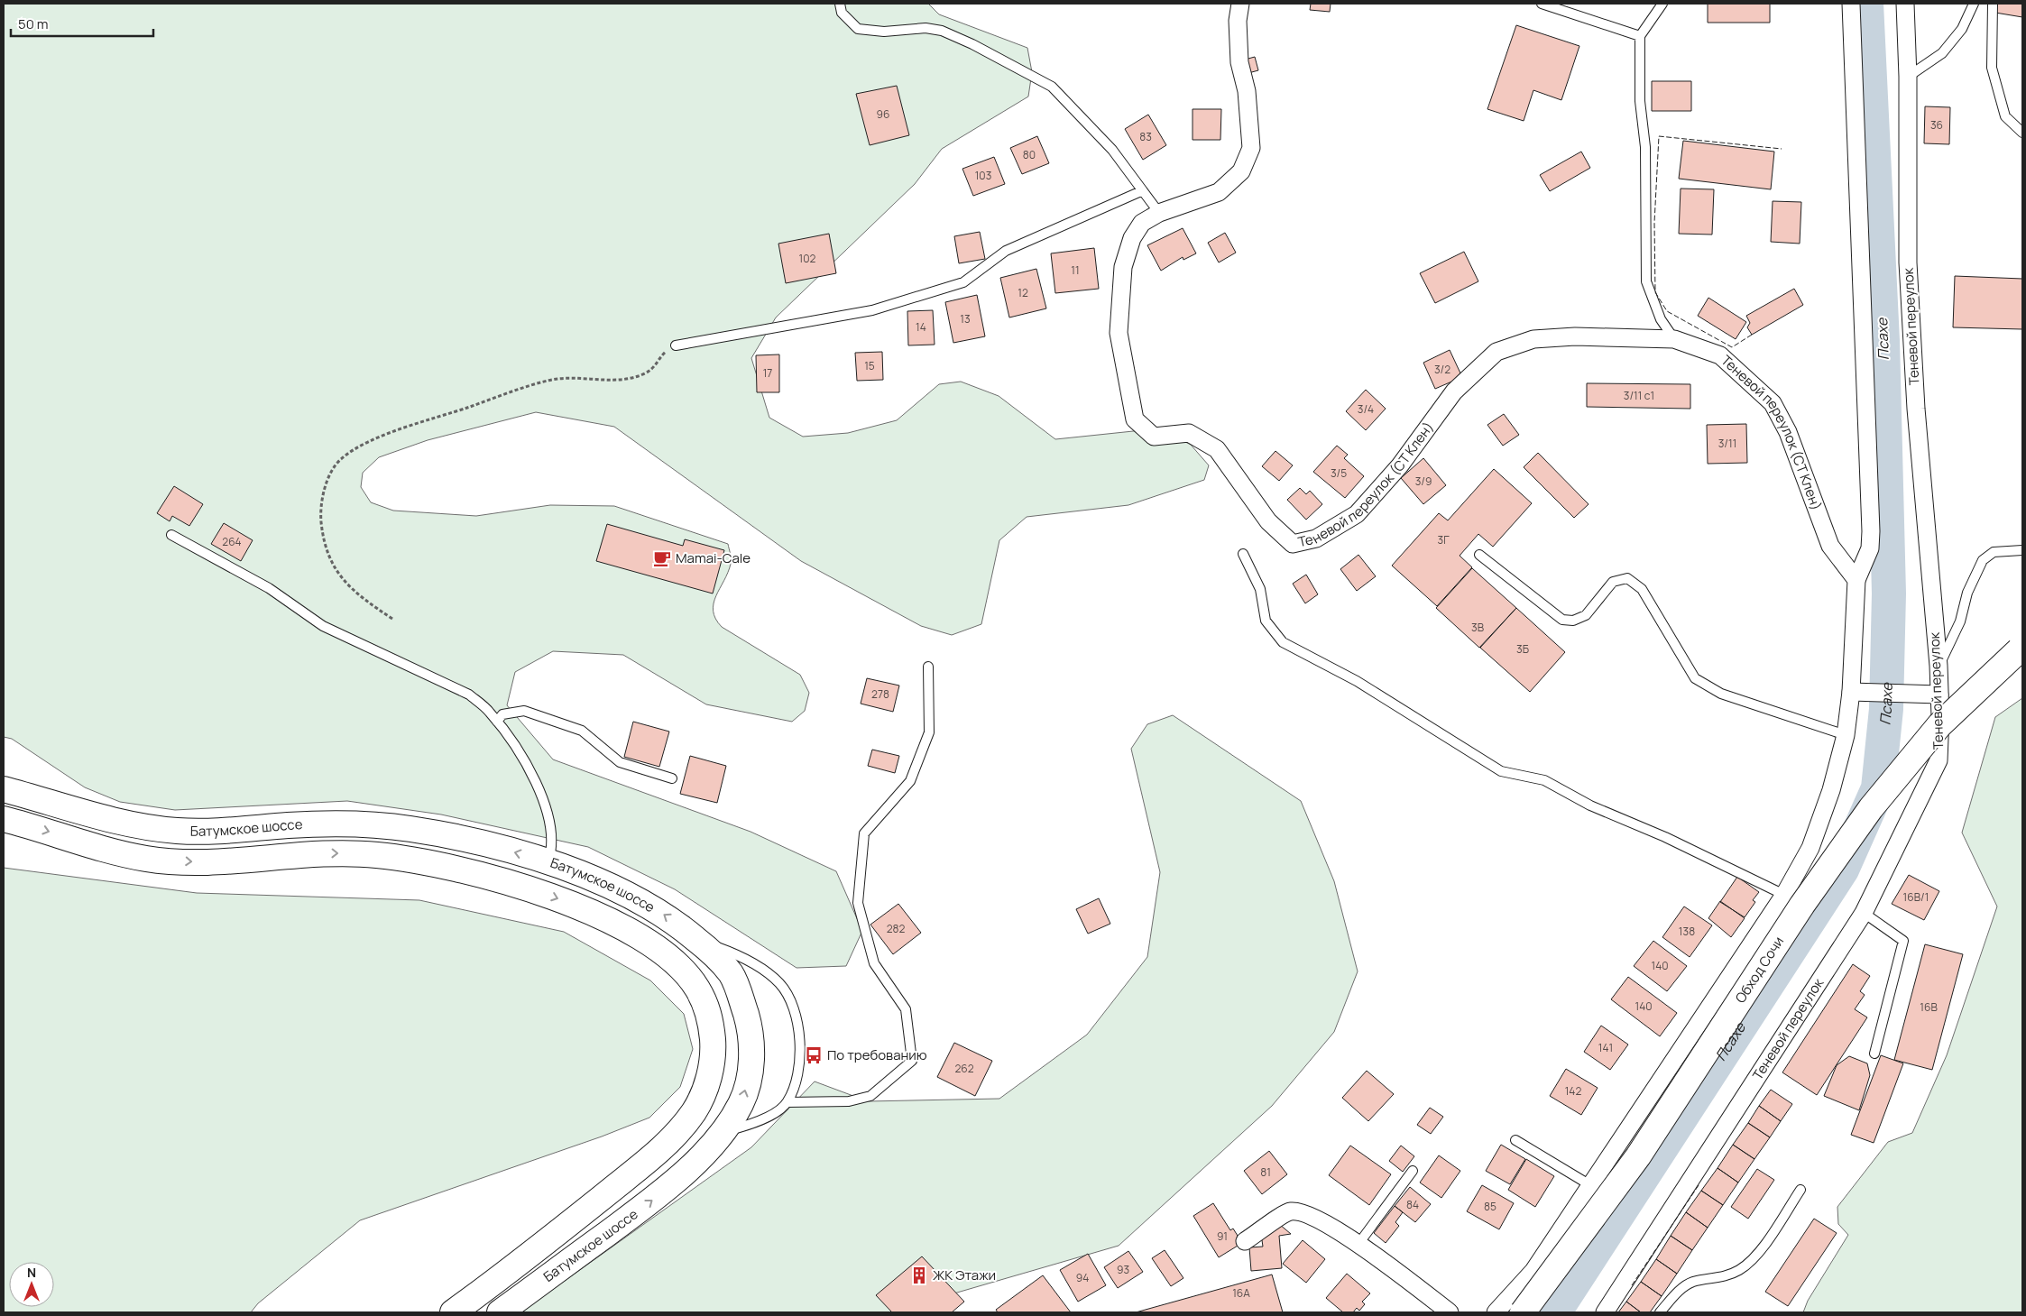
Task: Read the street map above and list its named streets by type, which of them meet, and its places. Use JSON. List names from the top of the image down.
{
  "streets": {
    "highway": ["Батумское шоссе", "Обход Сочи"],
    "street": ["Теневой переулок", "Теневой переулок (СТ Клен)"]
  },
  "water": ["Псахе"],
  "places": {
    "cafe": ["Mamai-Cale"],
    "bus stop": ["По требованию"],
    "building": ["ЖК Этажи"]
  },
  "house_numbers": [
    "96",
    "36",
    "83",
    "80",
    "103",
    "102",
    "11",
    "12",
    "13",
    "14",
    "15",
    "3/2",
    "17",
    "3/11 с1",
    "3/4",
    "3/11",
    "3/5",
    "3/9",
    "3Г",
    "264",
    "3В",
    "3Б",
    "278",
    "16В/1",
    "282",
    "138",
    "140",
    "140",
    "16В",
    "141",
    "262",
    "142",
    "81",
    "84",
    "85",
    "91",
    "93",
    "94",
    "16А"
  ],
  "scale_bar": "50 m",
  "north": "top"
}
